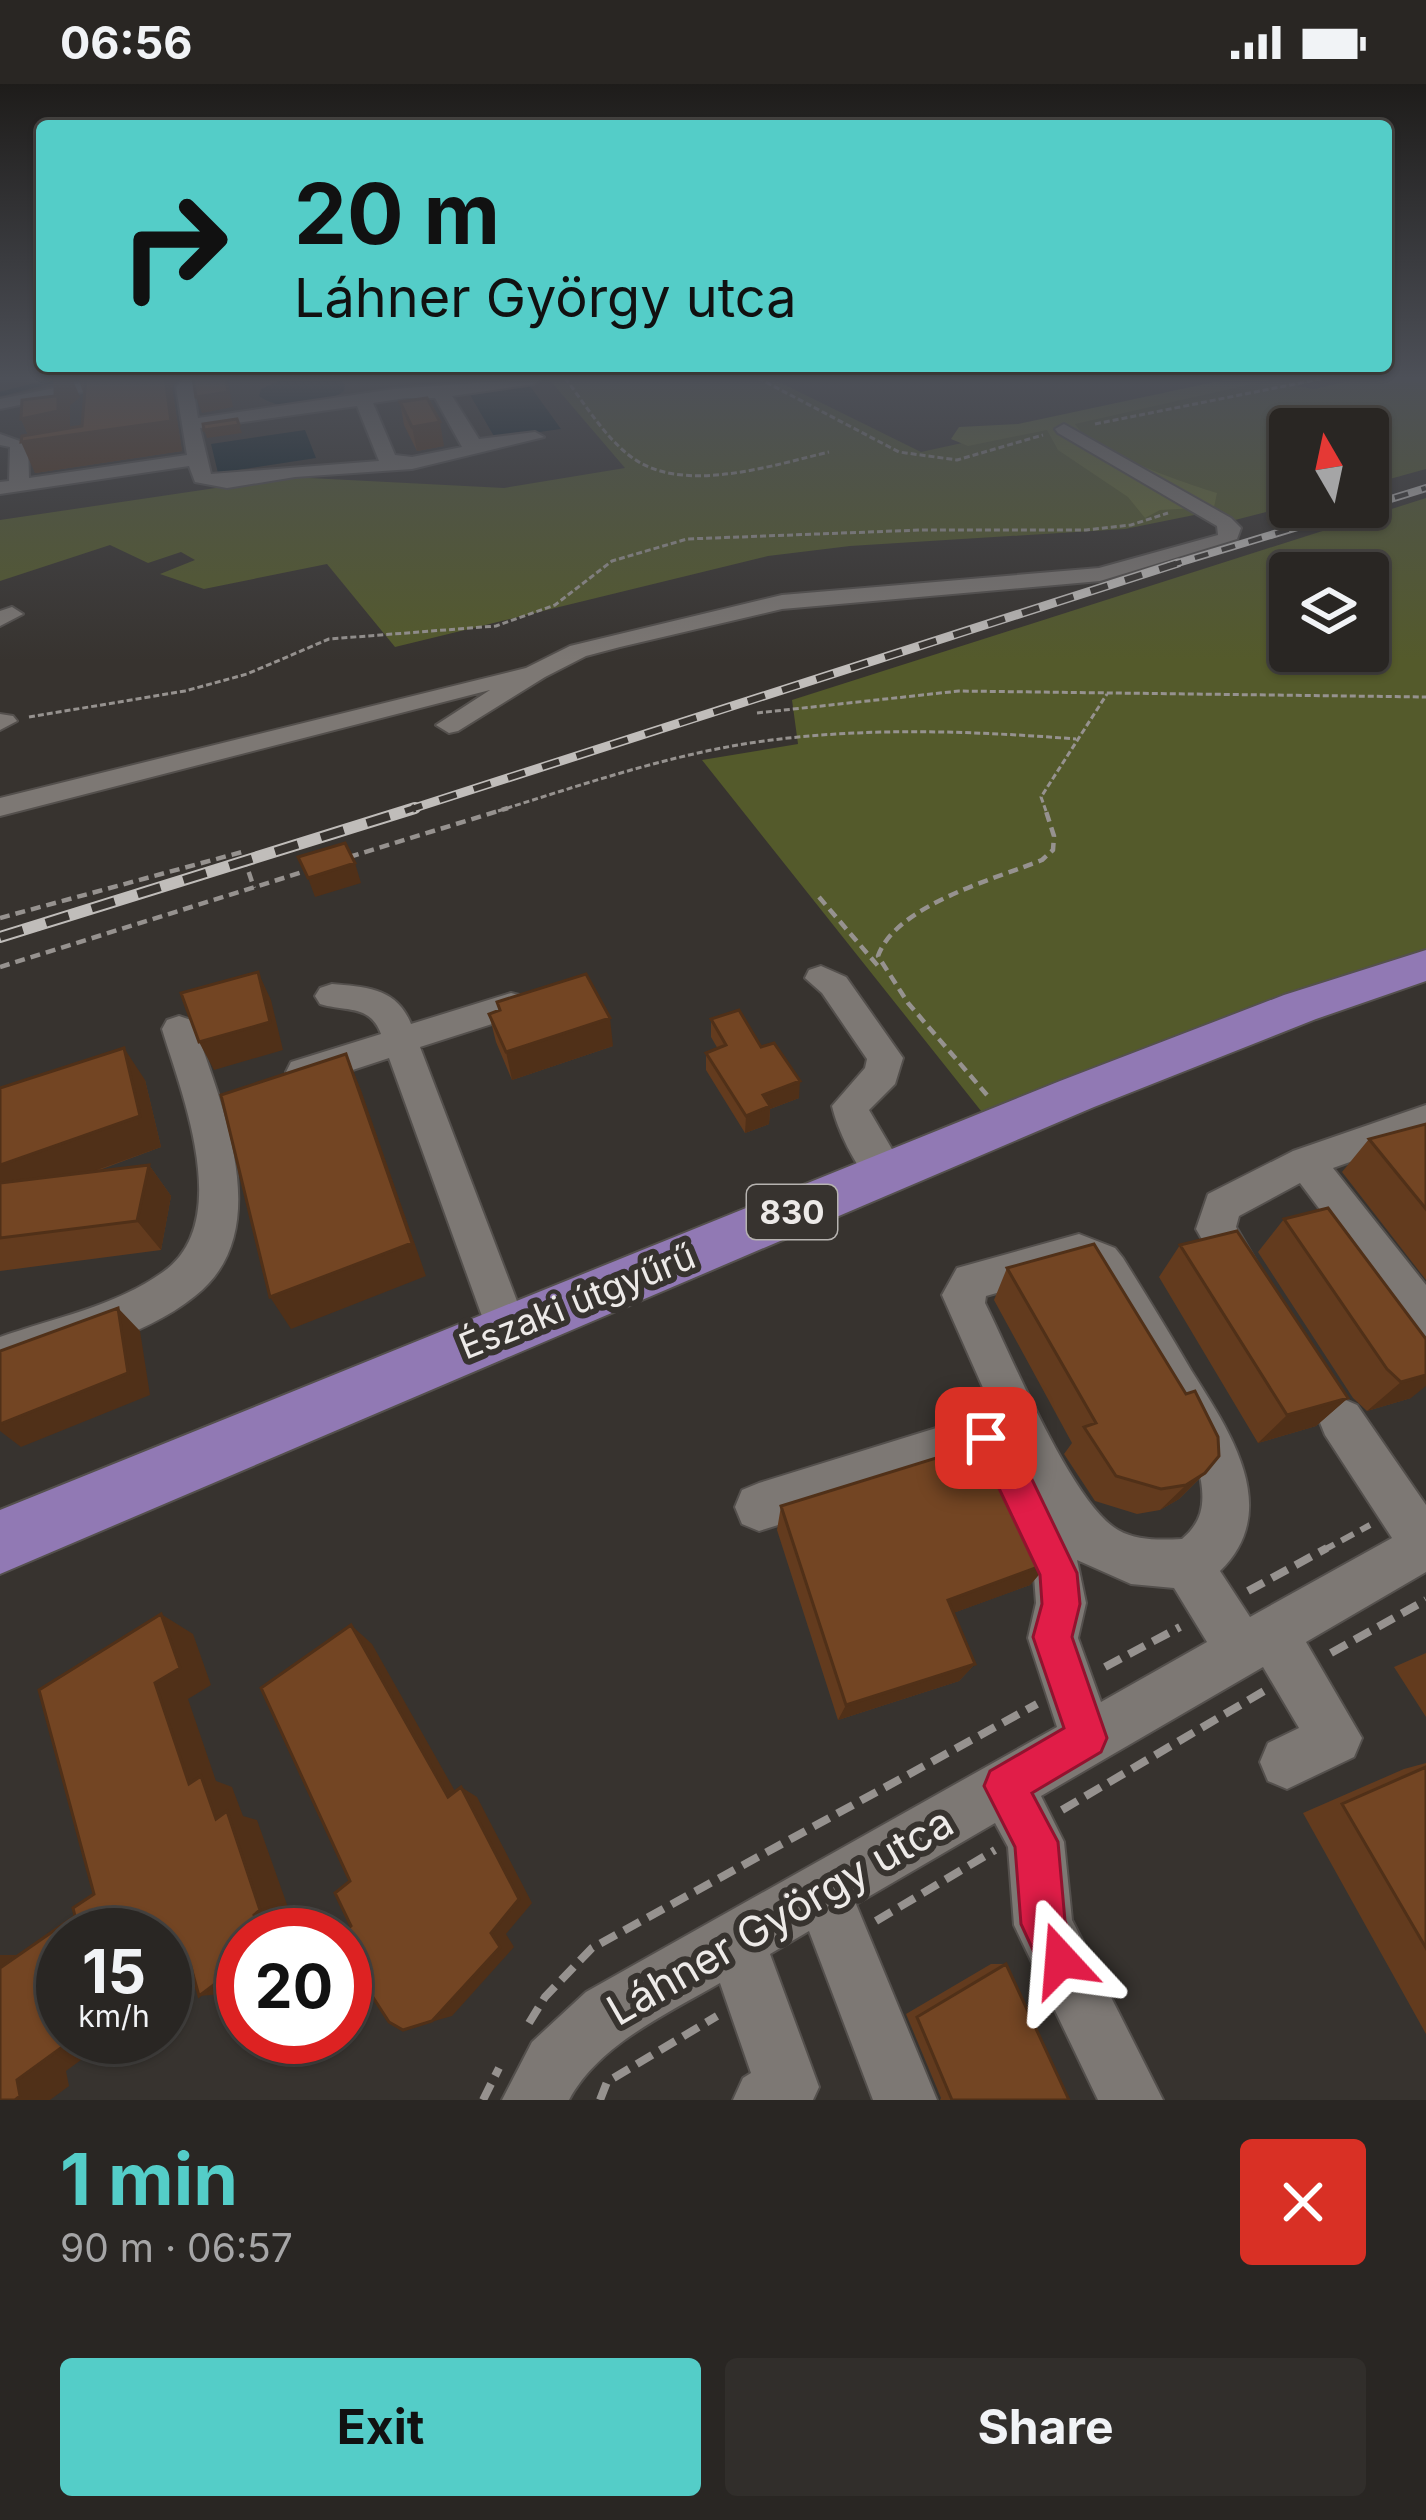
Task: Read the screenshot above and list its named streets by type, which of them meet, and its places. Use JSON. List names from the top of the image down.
{
  "streets": {
    "main road": ["830", "Északi útgyűrű"],
    "street": ["Láhner György utca"]
  },
  "north": "top",
  "page": {
    "status": "06:56",
    "turn": ["20 m", "Láhner György utca"],
    "speed": "15 km/h",
    "limit": "20",
    "heading": ["1 min", "90 m · 06:57"],
    "buttons": ["Exit", "Share"]
  }
}
